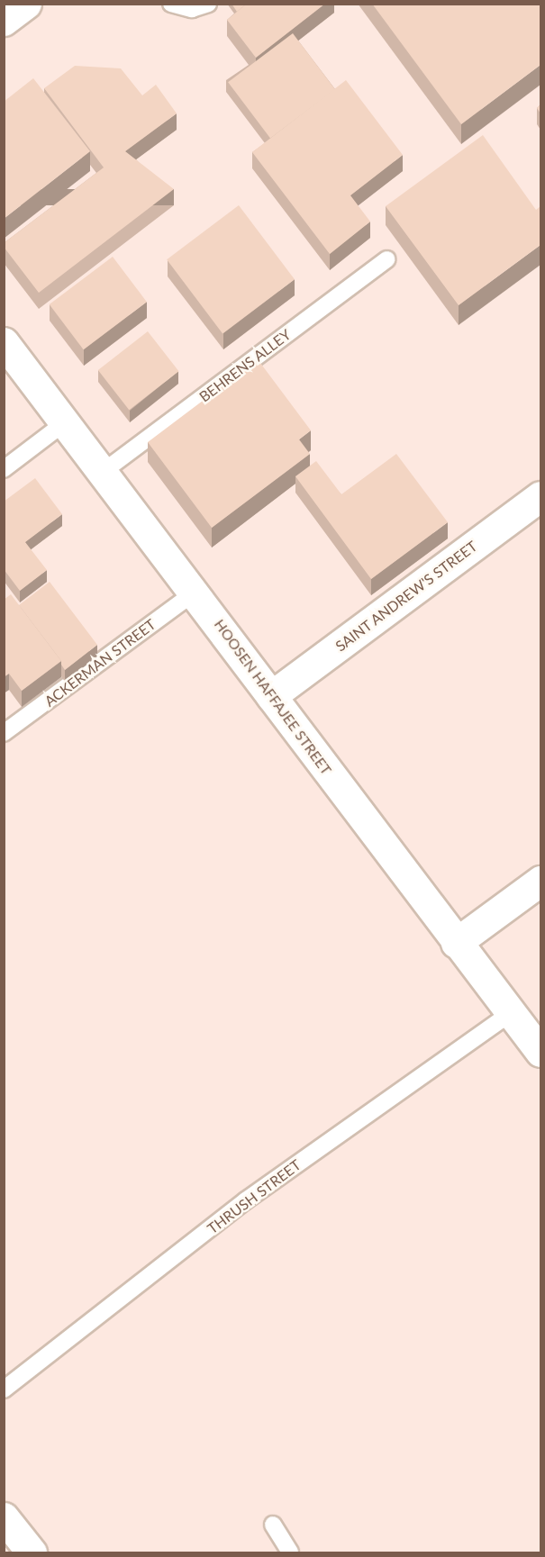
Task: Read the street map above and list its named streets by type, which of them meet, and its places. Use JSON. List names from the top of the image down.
{
  "streets": {
    "street": ["SAINT ANDREW'S STREET", "HOOSEN HAFFAJEE STREET"],
    "lane": ["BEHRENS ALLEY", "ACKERMAN STREET", "THRUSH STREET"]
  },
  "crossings": [
    ["BEHRENS ALLEY", "HOOSEN HAFFAJEE STREET"],
    ["SAINT ANDREW'S STREET", "HOOSEN HAFFAJEE STREET"],
    ["ACKERMAN STREET", "HOOSEN HAFFAJEE STREET"],
    ["HOOSEN HAFFAJEE STREET", "THRUSH STREET"]
  ]
}
